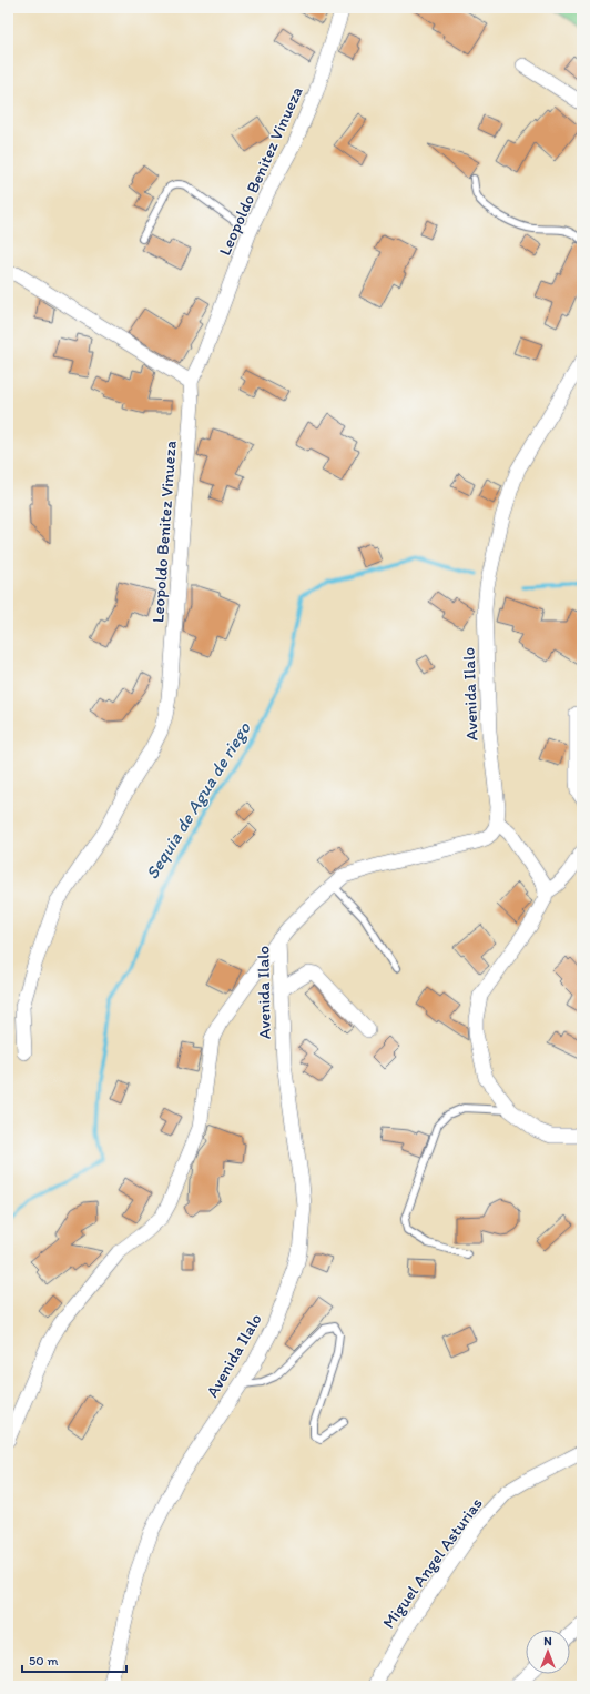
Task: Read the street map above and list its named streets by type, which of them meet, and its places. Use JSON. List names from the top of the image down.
{
  "streets": {
    "street": ["Leopoldo Benitez Vinueza", "Avenida Ilalo", "Miguel Angel Asturias"]
  },
  "water": ["Sequia de Agua de riego"],
  "scale_bar": "50 m",
  "north": "top"
}
